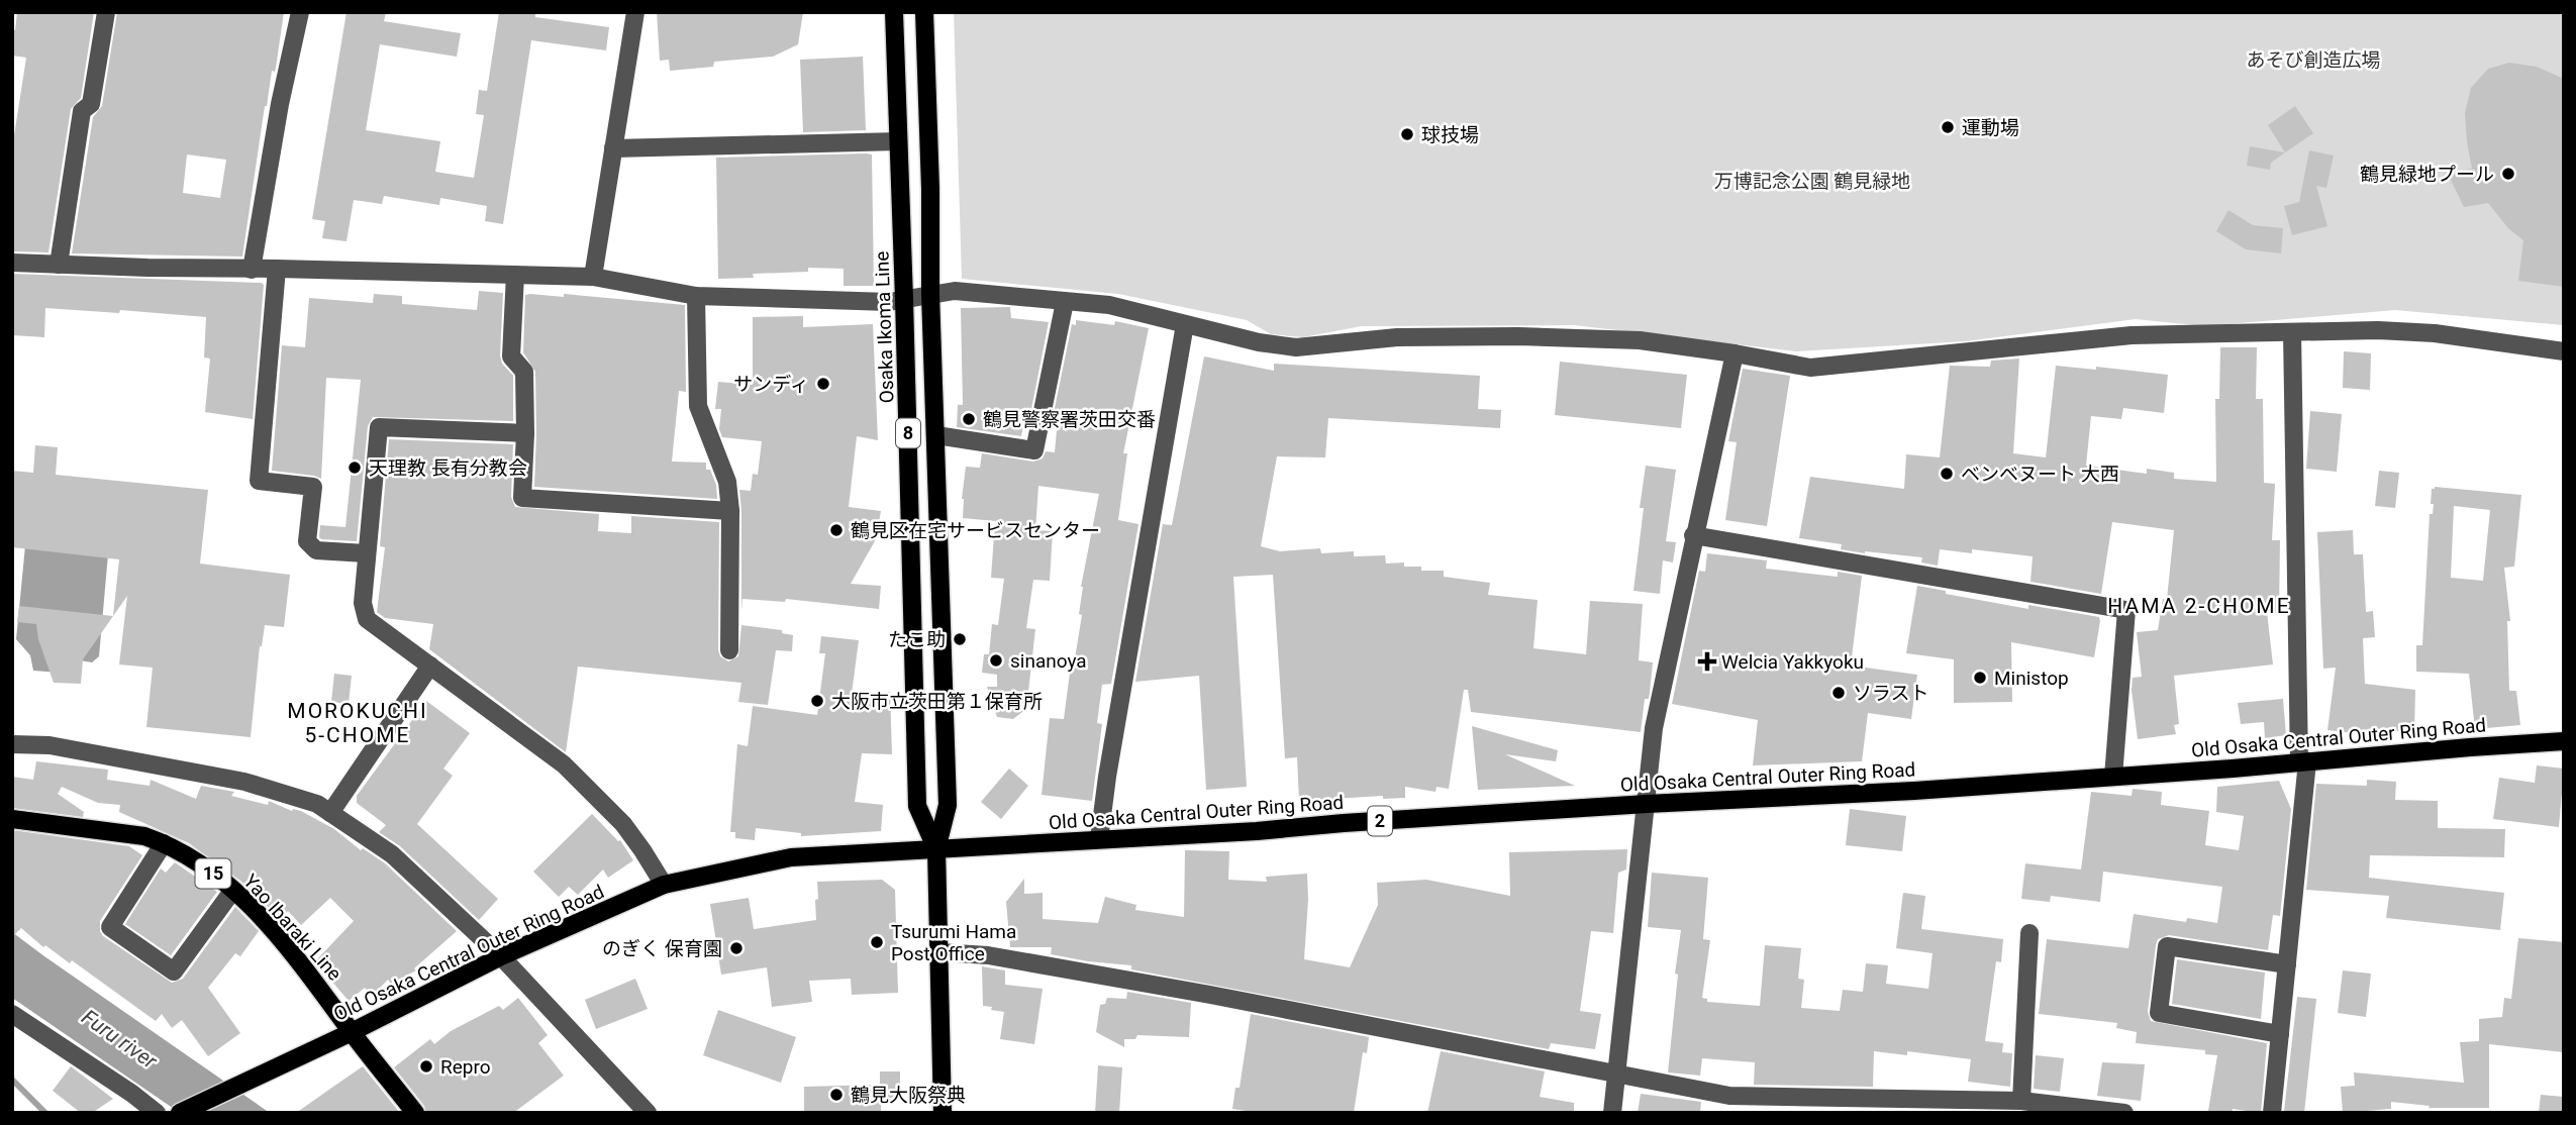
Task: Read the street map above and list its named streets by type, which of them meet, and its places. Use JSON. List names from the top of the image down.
{
  "streets": {
    "main road": [
      "Osaka Ikoma Line",
      "8",
      "Old Osaka Central Outer Ring Road",
      "2",
      "15",
      "Yao Ibaraki Line"
    ]
  },
  "crossings": [
    ["Osaka Ikoma Line", "Old Osaka Central Outer Ring Road"],
    ["Old Osaka Central Outer Ring Road", "Yao Ibaraki Line"]
  ],
  "districts": ["HAMA 2-CHOME", "MOROKUCHI 5-CHOME"],
  "water": ["Furu river"],
  "parks": ["あそび創造広場", "万博記念公園 鶴見緑地"],
  "places": {
    "other": [
      "運動場",
      "球技場",
      "鶴見緑地プール",
      "サンディ",
      "鶴見警察署茨田交番",
      "天理教 長有分教会",
      "ベンベヌート 大西",
      "鶴見区在宅サービスセンター",
      "たこ助",
      "sinanoya",
      "Ministop",
      "ソラスト",
      "大阪市立茨田第１保育所",
      "Tsurumi Hama Post Office",
      "のぎく 保育園",
      "Repro",
      "鶴見大阪祭典"
    ],
    "health": ["Welcia Yakkyoku"]
  }
}
